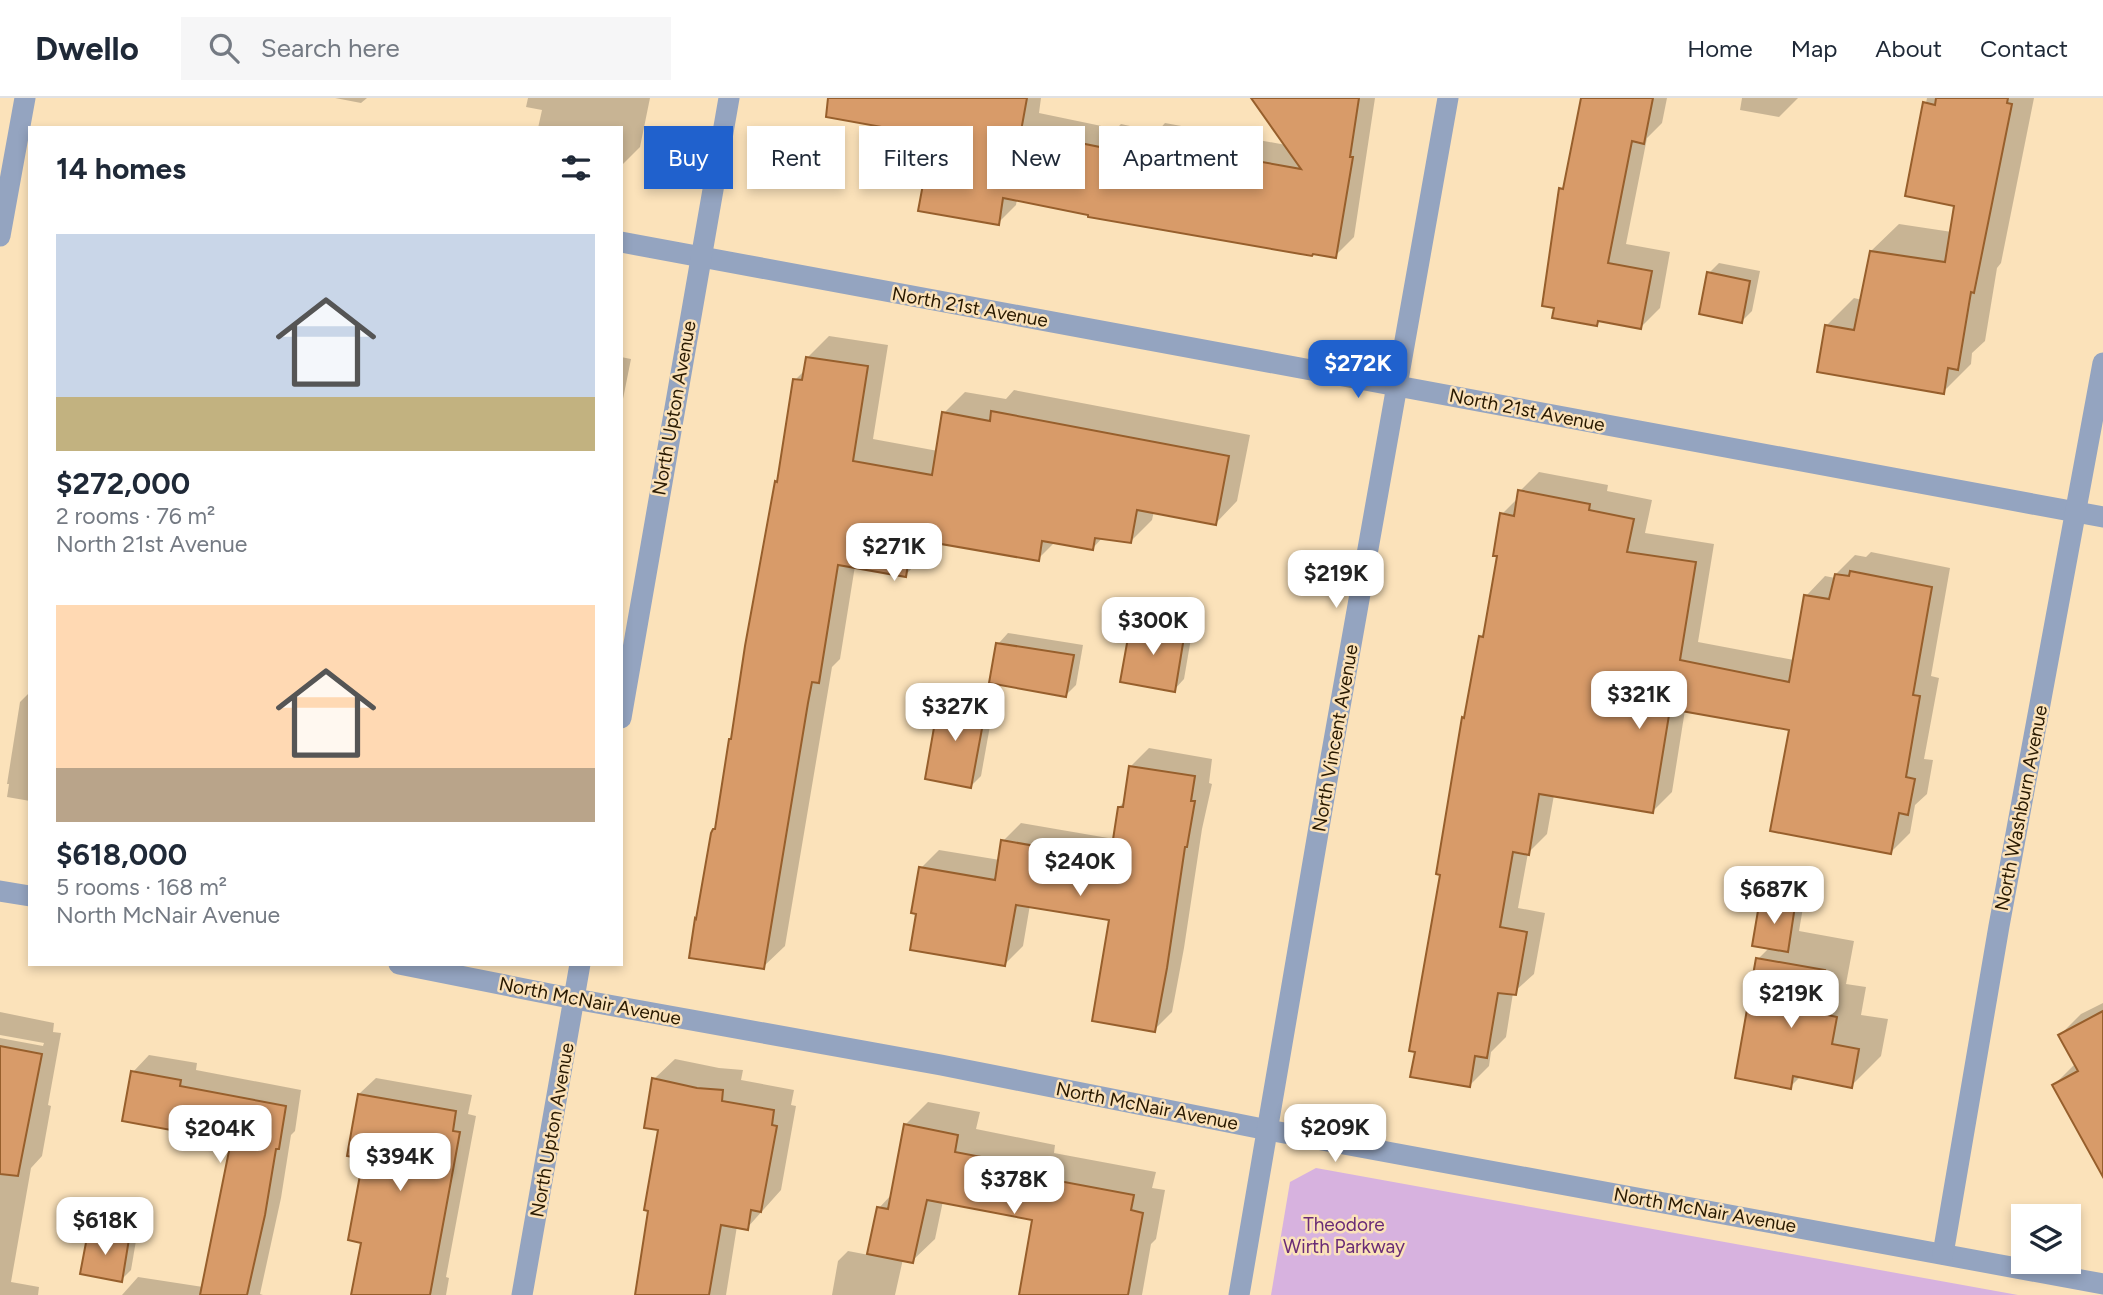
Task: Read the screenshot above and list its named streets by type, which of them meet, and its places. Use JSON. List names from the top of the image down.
{
  "streets": {
    "street": [
      "North 21st Avenue",
      "North Upton Avenue",
      "North Vincent Avenue",
      "North Washburn Avenue",
      "North McNair Avenue"
    ]
  },
  "crossings": [
    ["North 21st Avenue", "North Upton Avenue"],
    ["North 21st Avenue", "North Vincent Avenue"],
    ["North 21st Avenue", "North Washburn Avenue"],
    ["North Upton Avenue", "North McNair Avenue"],
    ["North Vincent Avenue", "North McNair Avenue"],
    ["North Washburn Avenue", "North McNair Avenue"]
  ],
  "parks": ["Theodore Wirth Parkway"],
  "page": {
    "header": "Dwello",
    "search": "Search here",
    "nav": [
      "Home",
      "Map",
      "About",
      "Contact"
    ],
    "chip": [
      "Buy",
      "Rent",
      "Filters",
      "New",
      "Apartment"
    ],
    "heading": "14 homes",
    "list": [
      {
        "name": "$272,000",
        "note": "2 rooms · 76 m² · North 21st Avenue"
      },
      {
        "name": "$618,000",
        "note": "5 rooms · 168 m² · North McNair Avenue"
      }
    ],
    "price": [
      "$272K",
      "$271K",
      "$219K",
      "$300K",
      "$321K",
      "$327K",
      "$240K",
      "$687K",
      "$219K",
      "$209K",
      "$204K",
      "$394K",
      "$378K",
      "$618K"
    ]
  }
}
